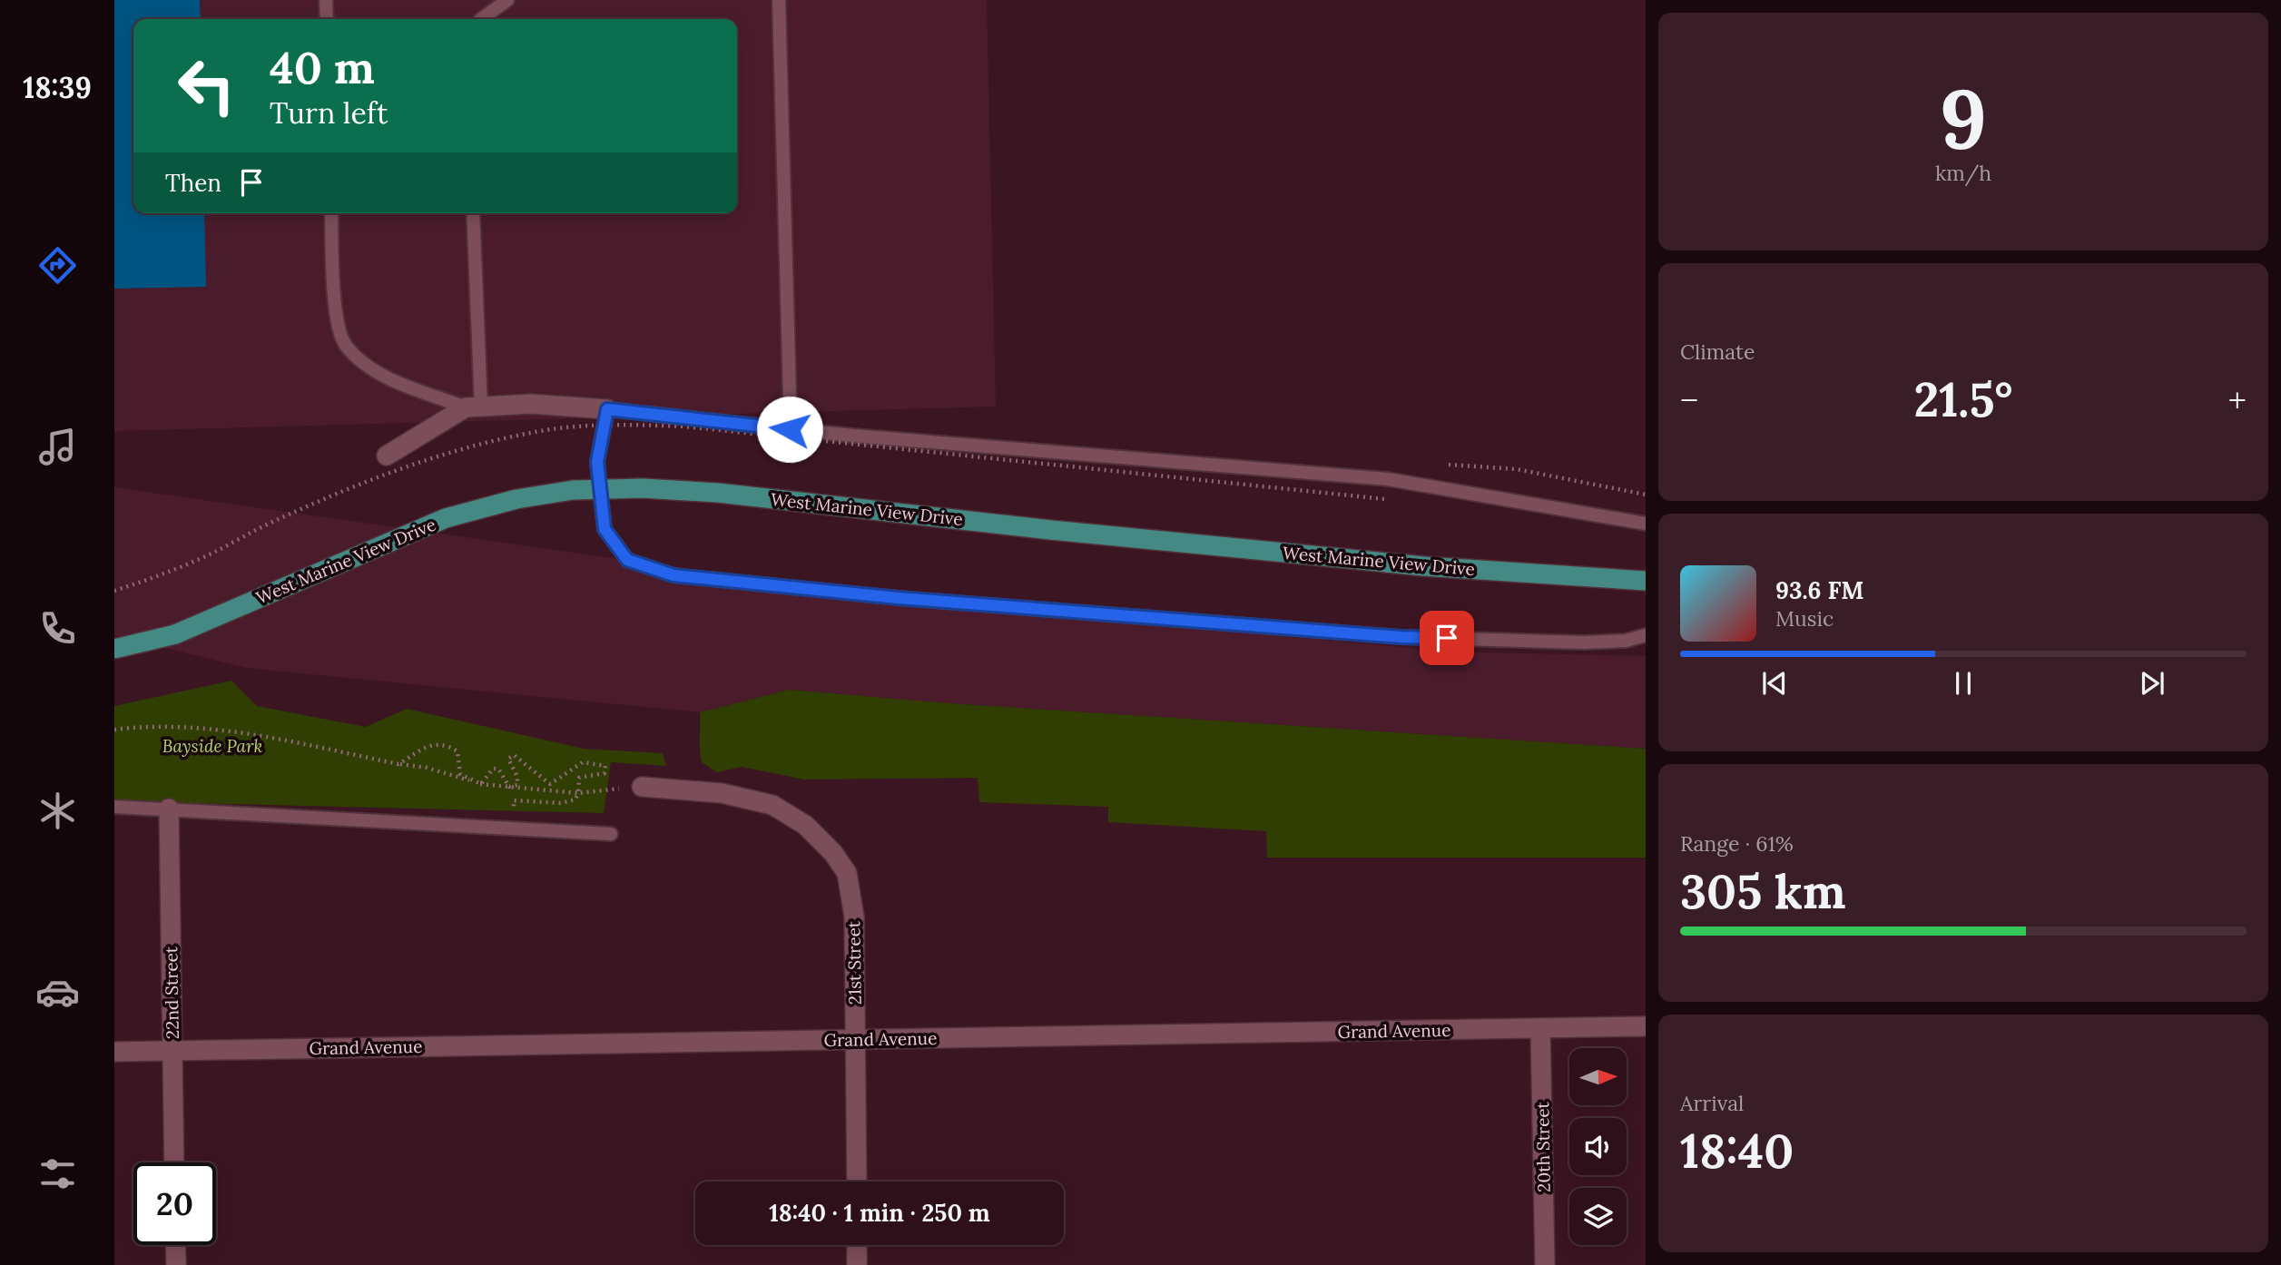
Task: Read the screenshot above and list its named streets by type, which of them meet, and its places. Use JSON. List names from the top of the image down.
{
  "streets": {
    "main road": ["West Marine View Drive"],
    "street": [
      "21st Street",
      "22nd Street",
      "Grand Avenue",
      "20th Street"
    ]
  },
  "crossings": [
    ["21st Street", "Grand Avenue"],
    ["22nd Street", "Grand Avenue"],
    ["Grand Avenue", "20th Street"]
  ],
  "parks": ["Bayside Park"],
  "north": "right",
  "page": {
    "tabs": "18:39",
    "tile": [
      ["9", "km/h"],
      "Climate",
      ["Range · 61%", "305 km"],
      ["Arrival", "18:40"]
    ],
    "turn": ["40 m", "Turn left"],
    "then": "Then",
    "heat": ["−", "21.5°", "+"],
    "song": ["93.6 FM", "Music"],
    "limit": "20",
    "trip": "18:40 · 1 min · 250 m"
  }
}
